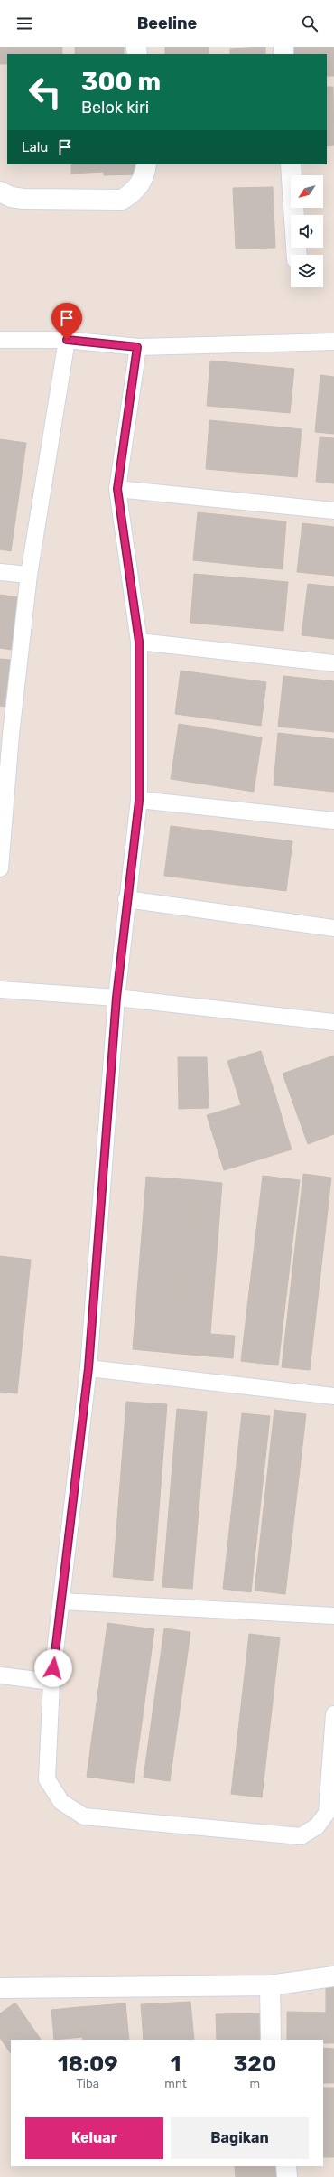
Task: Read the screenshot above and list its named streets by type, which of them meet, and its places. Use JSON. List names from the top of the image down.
{
  "north": "bottom left",
  "page": {
    "header": "Beeline",
    "turn": ["300 m", "Belok kiri"],
    "then": "Lalu",
    "eta": [
      "18:09",
      "Tiba",
      "1",
      "mnt",
      "320",
      "m"
    ],
    "buttons": ["Keluar", "Bagikan"]
  }
}
